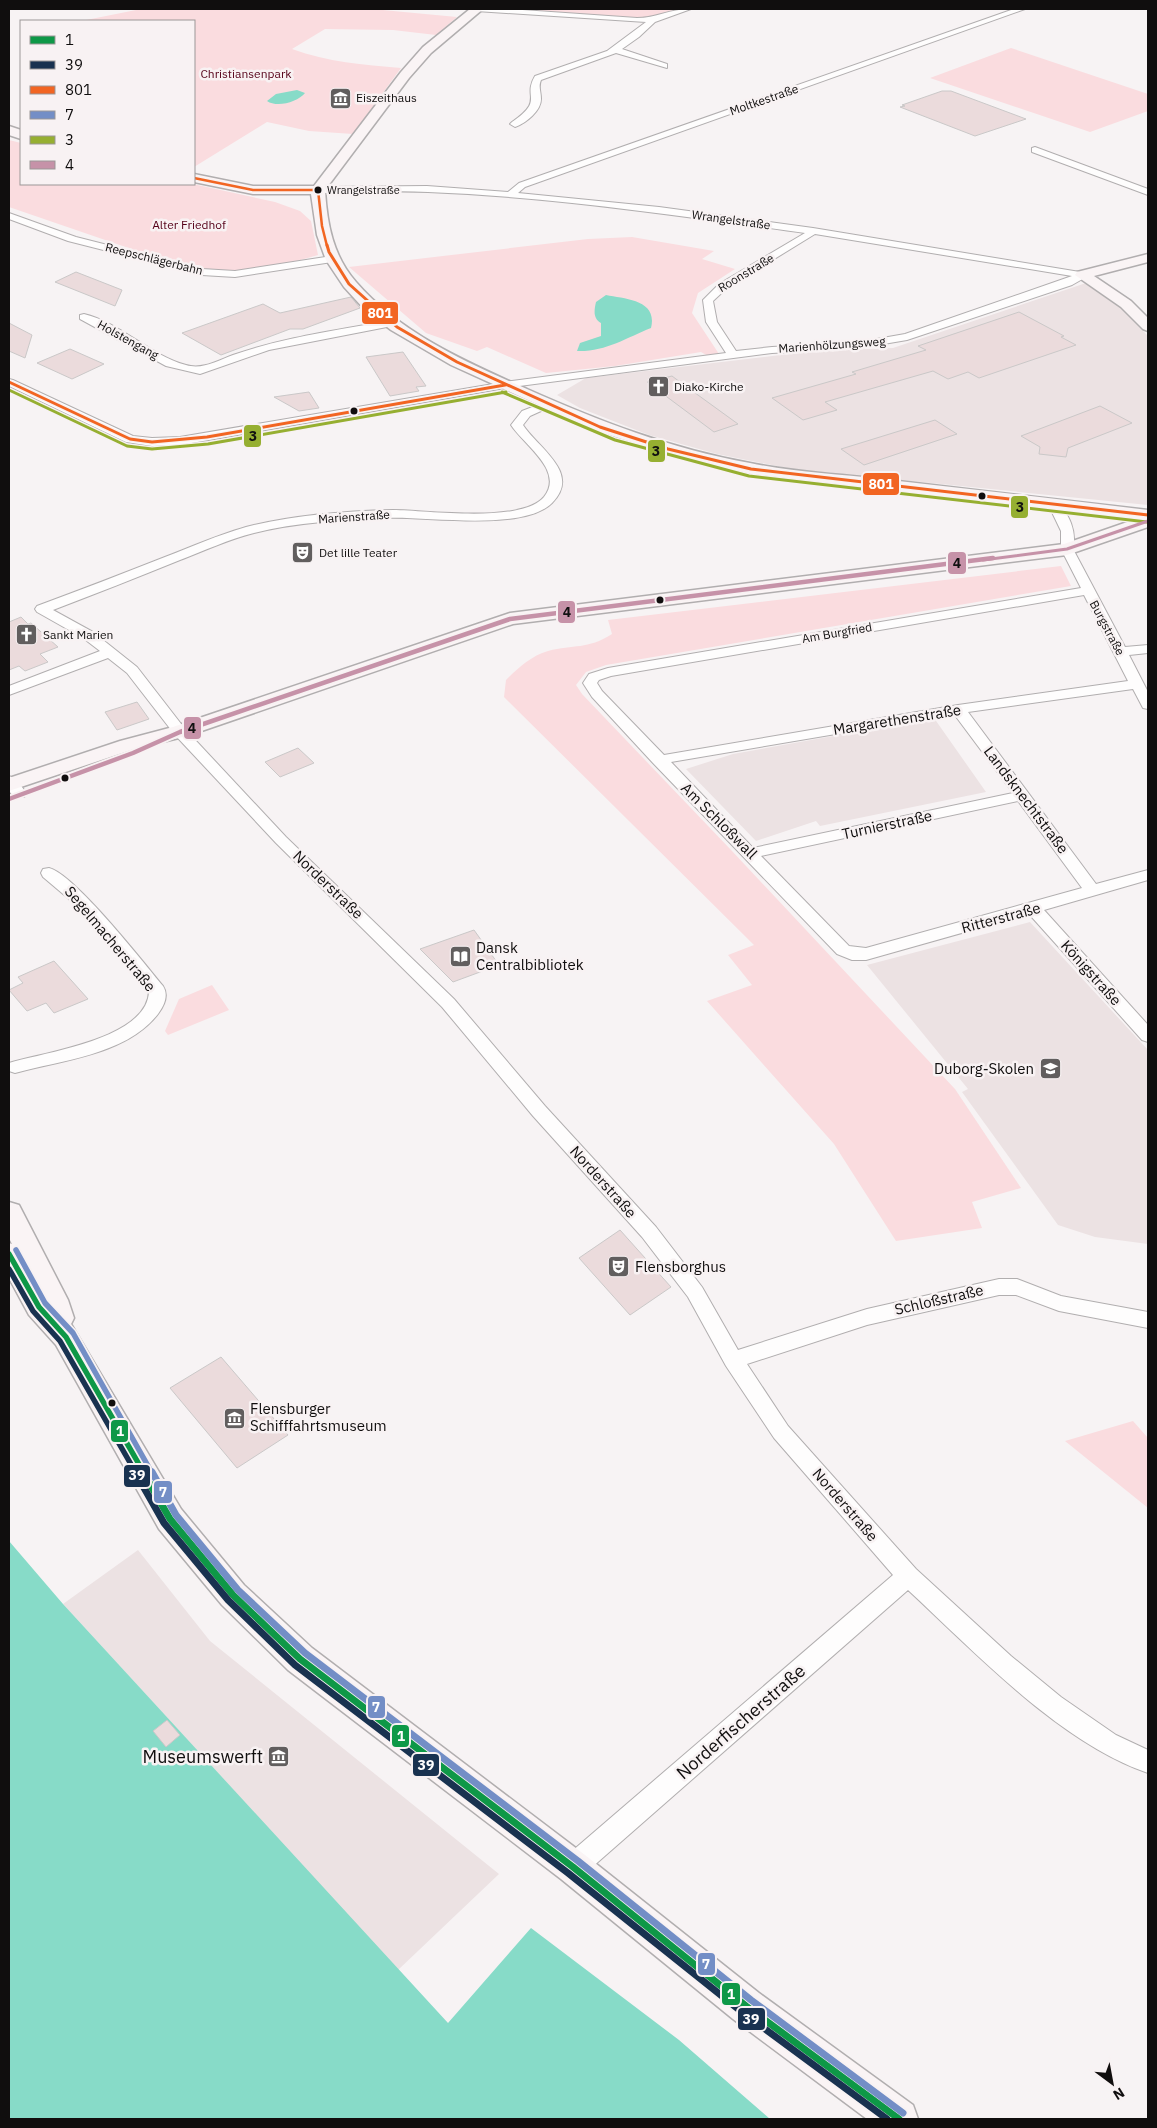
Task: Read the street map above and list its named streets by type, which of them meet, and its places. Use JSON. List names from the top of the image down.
{
  "streets": {
    "main road": ["Marienhölzungsweg"],
    "street": [
      "Moltkestraße",
      "Wrangelstraße",
      "Reepschlägerbahn",
      "Roonstraße",
      "Holstengang",
      "Marienstraße",
      "Burgstraße",
      "Am Burgfried",
      "Margarethenstraße",
      "Landsknechtstraße",
      "Am Schloßwall",
      "Turnierstraße",
      "Norderstraße",
      "Ritterstraße",
      "Segelmacherstraße",
      "Königstraße",
      "Schloßstraße",
      "Norderfischerstraße"
    ]
  },
  "crossings": [
    ["Moltkestraße", "Wrangelstraße"],
    ["Wrangelstraße", "Roonstraße"],
    ["Wrangelstraße", "Marienhölzungsweg"],
    ["Roonstraße", "Marienhölzungsweg"],
    ["Marienstraße", "Norderstraße"],
    ["Burgstraße", "Am Burgfried"],
    ["Burgstraße", "Margarethenstraße"],
    ["Am Burgfried", "Am Schloßwall"],
    ["Margarethenstraße", "Landsknechtstraße"],
    ["Margarethenstraße", "Am Schloßwall"],
    ["Landsknechtstraße", "Turnierstraße"],
    ["Landsknechtstraße", "Ritterstraße"],
    ["Am Schloßwall", "Turnierstraße"],
    ["Am Schloßwall", "Ritterstraße"],
    ["Norderstraße", "Schloßstraße"],
    ["Norderstraße", "Norderfischerstraße"],
    ["Ritterstraße", "Königstraße"]
  ],
  "parks": ["Christiansenpark", "Alter Friedhof"],
  "places": {
    "museum": ["Eiszeithaus", "Flensburger Schifffahrtsmuseum", "Museumswerft"],
    "other": ["Wrangelstraße"],
    "church": ["Diako-Kirche", "Sankt Marien"],
    "theatre": ["Det lille Teater", "Flensborghus"],
    "library": ["Dansk Centralbibliotek"],
    "school or university": ["Duborg-Skolen"]
  },
  "lines": [
    "transit line 801",
    "transit line 3",
    "transit line 4",
    "transit line 7",
    "transit line 1",
    "transit line 39"
  ],
  "legend": [
    "1",
    "39",
    "801",
    "7",
    "3",
    "4"
  ],
  "north": "bottom right"
}
